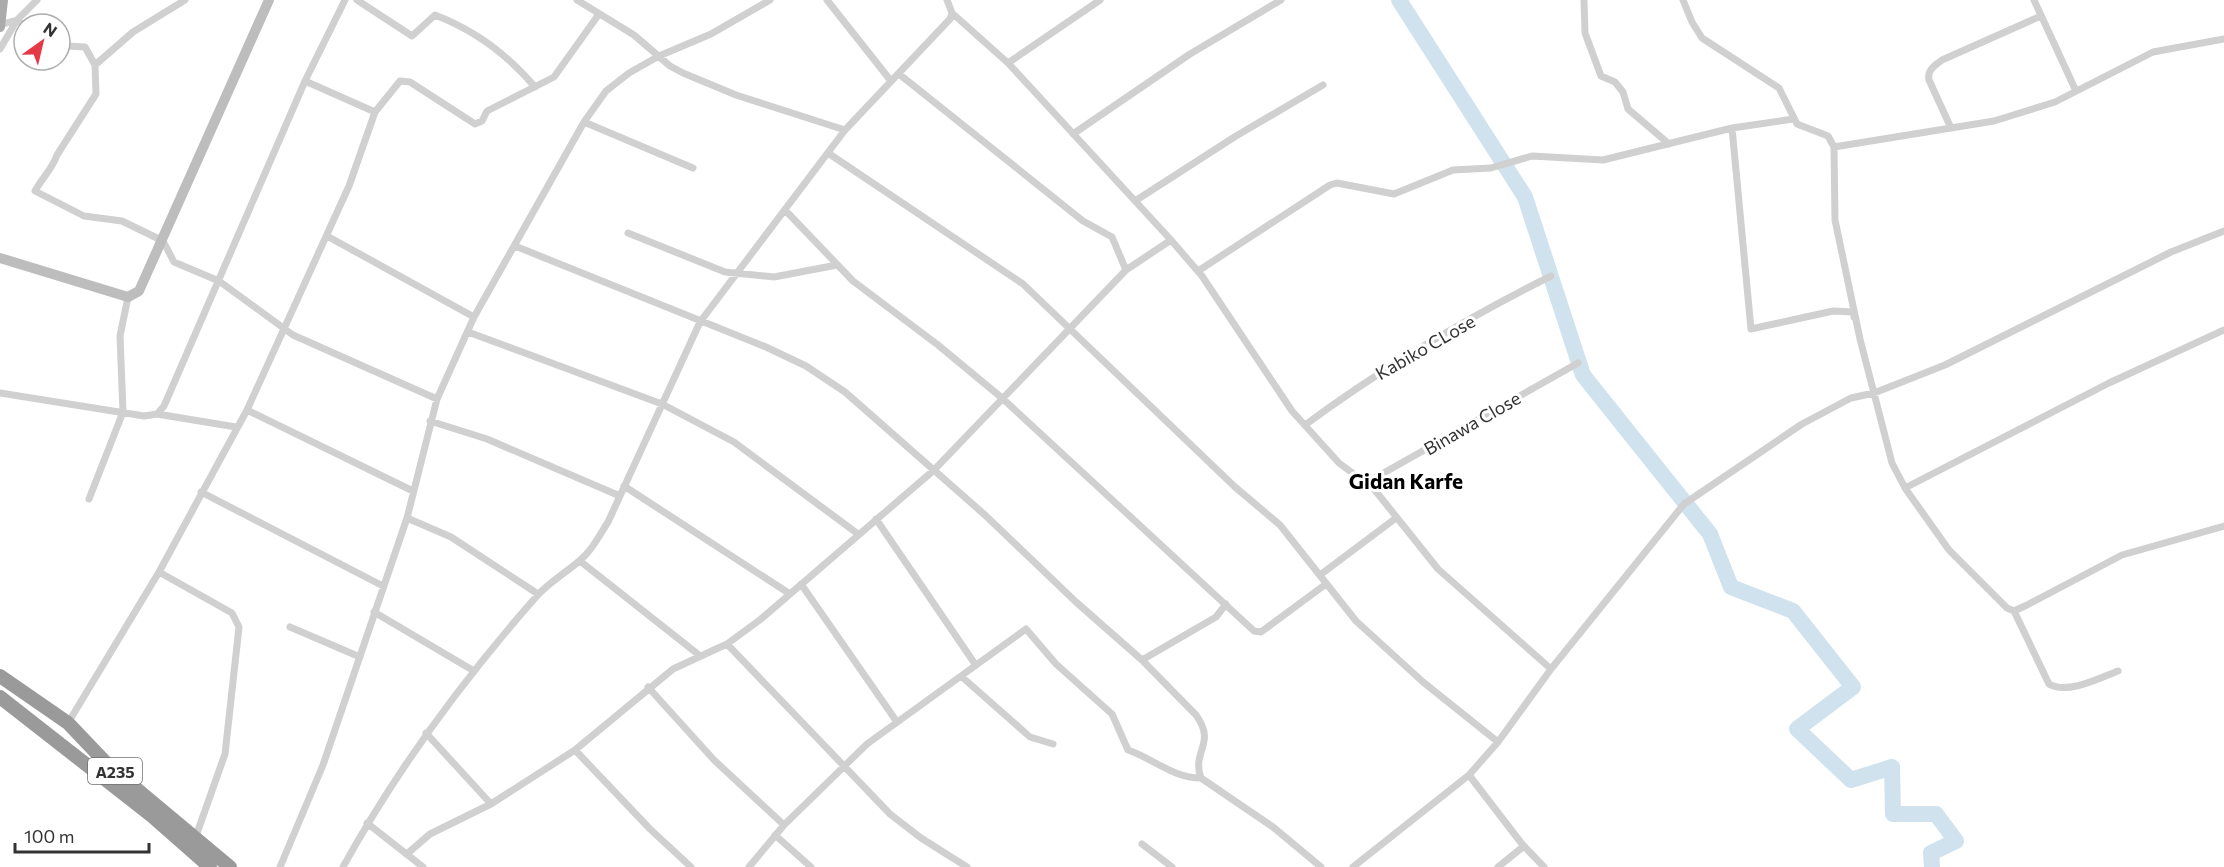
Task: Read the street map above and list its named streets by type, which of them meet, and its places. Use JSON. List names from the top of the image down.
{
  "streets": {
    "highway": ["A235"],
    "street": ["Kabiko CLose", "Binawa Close"]
  },
  "districts": ["Gidan Karfe"],
  "scale_bar": "100 m",
  "north": "top right"
}
